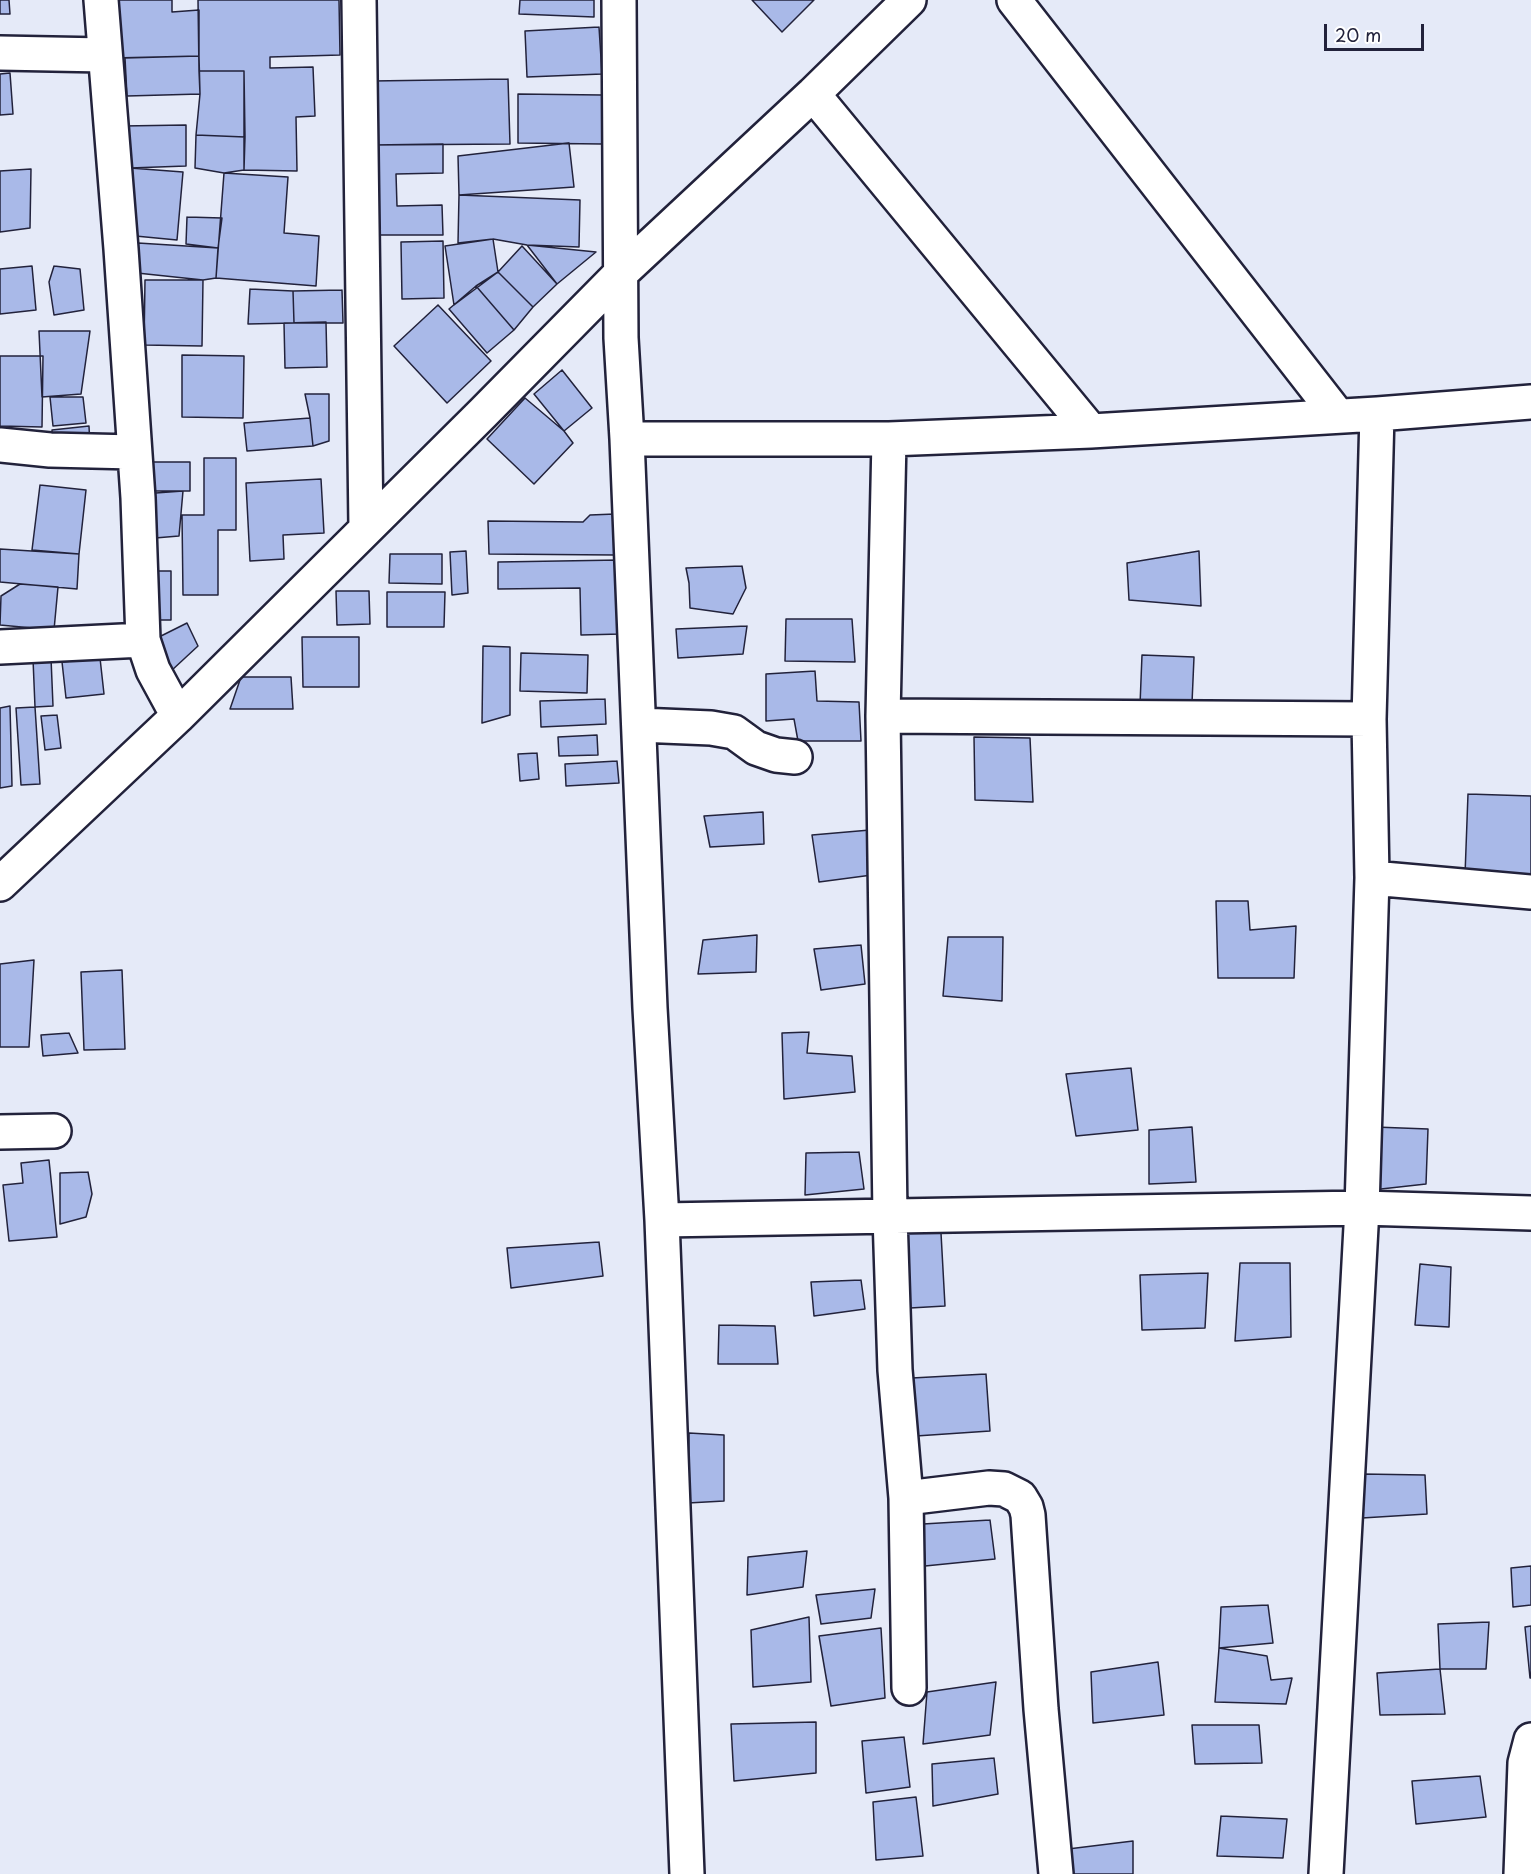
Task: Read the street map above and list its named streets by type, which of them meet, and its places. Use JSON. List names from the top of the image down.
{
  "scale_bar": "20 m"
}
